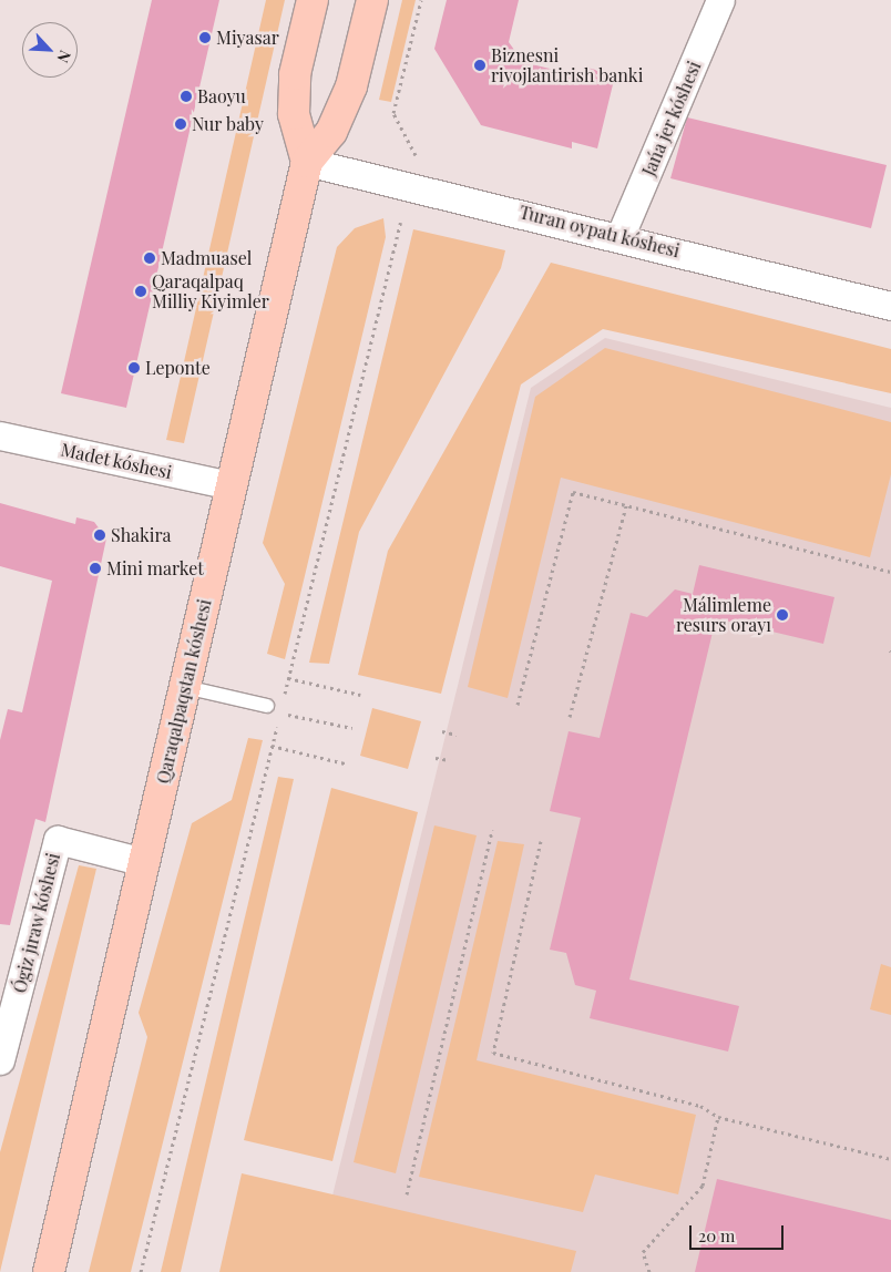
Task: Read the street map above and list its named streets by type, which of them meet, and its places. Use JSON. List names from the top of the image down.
{
  "streets": {
    "main road": ["Qaraqalpaqstan kóshesi"],
    "street": [
      "Jańa jer kóshesi",
      "Turan oypatı kóshesi",
      "Madet kóshesi",
      "Ógiz jıraw kóshesi"
    ]
  },
  "crossings": [
    ["Jańa jer kóshesi", "Turan oypatı kóshesi"],
    ["Turan oypatı kóshesi", "Qaraqalpaqstan kóshesi"],
    ["Madet kóshesi", "Qaraqalpaqstan kóshesi"],
    ["Qaraqalpaqstan kóshesi", "Ógiz jıraw kóshesi"]
  ],
  "places": [
    "Miyasar",
    "Biznesni rivojlantirish banki",
    "Baoyu",
    "Nur baby",
    "Madmuasel",
    "Qaraqalpaq Milliy Kiyimler",
    "Leponte",
    "Shakira",
    "Mini market",
    "Málimleme resurs orayı"
  ],
  "scale_bar": "20 m",
  "north": "bottom right"
}
